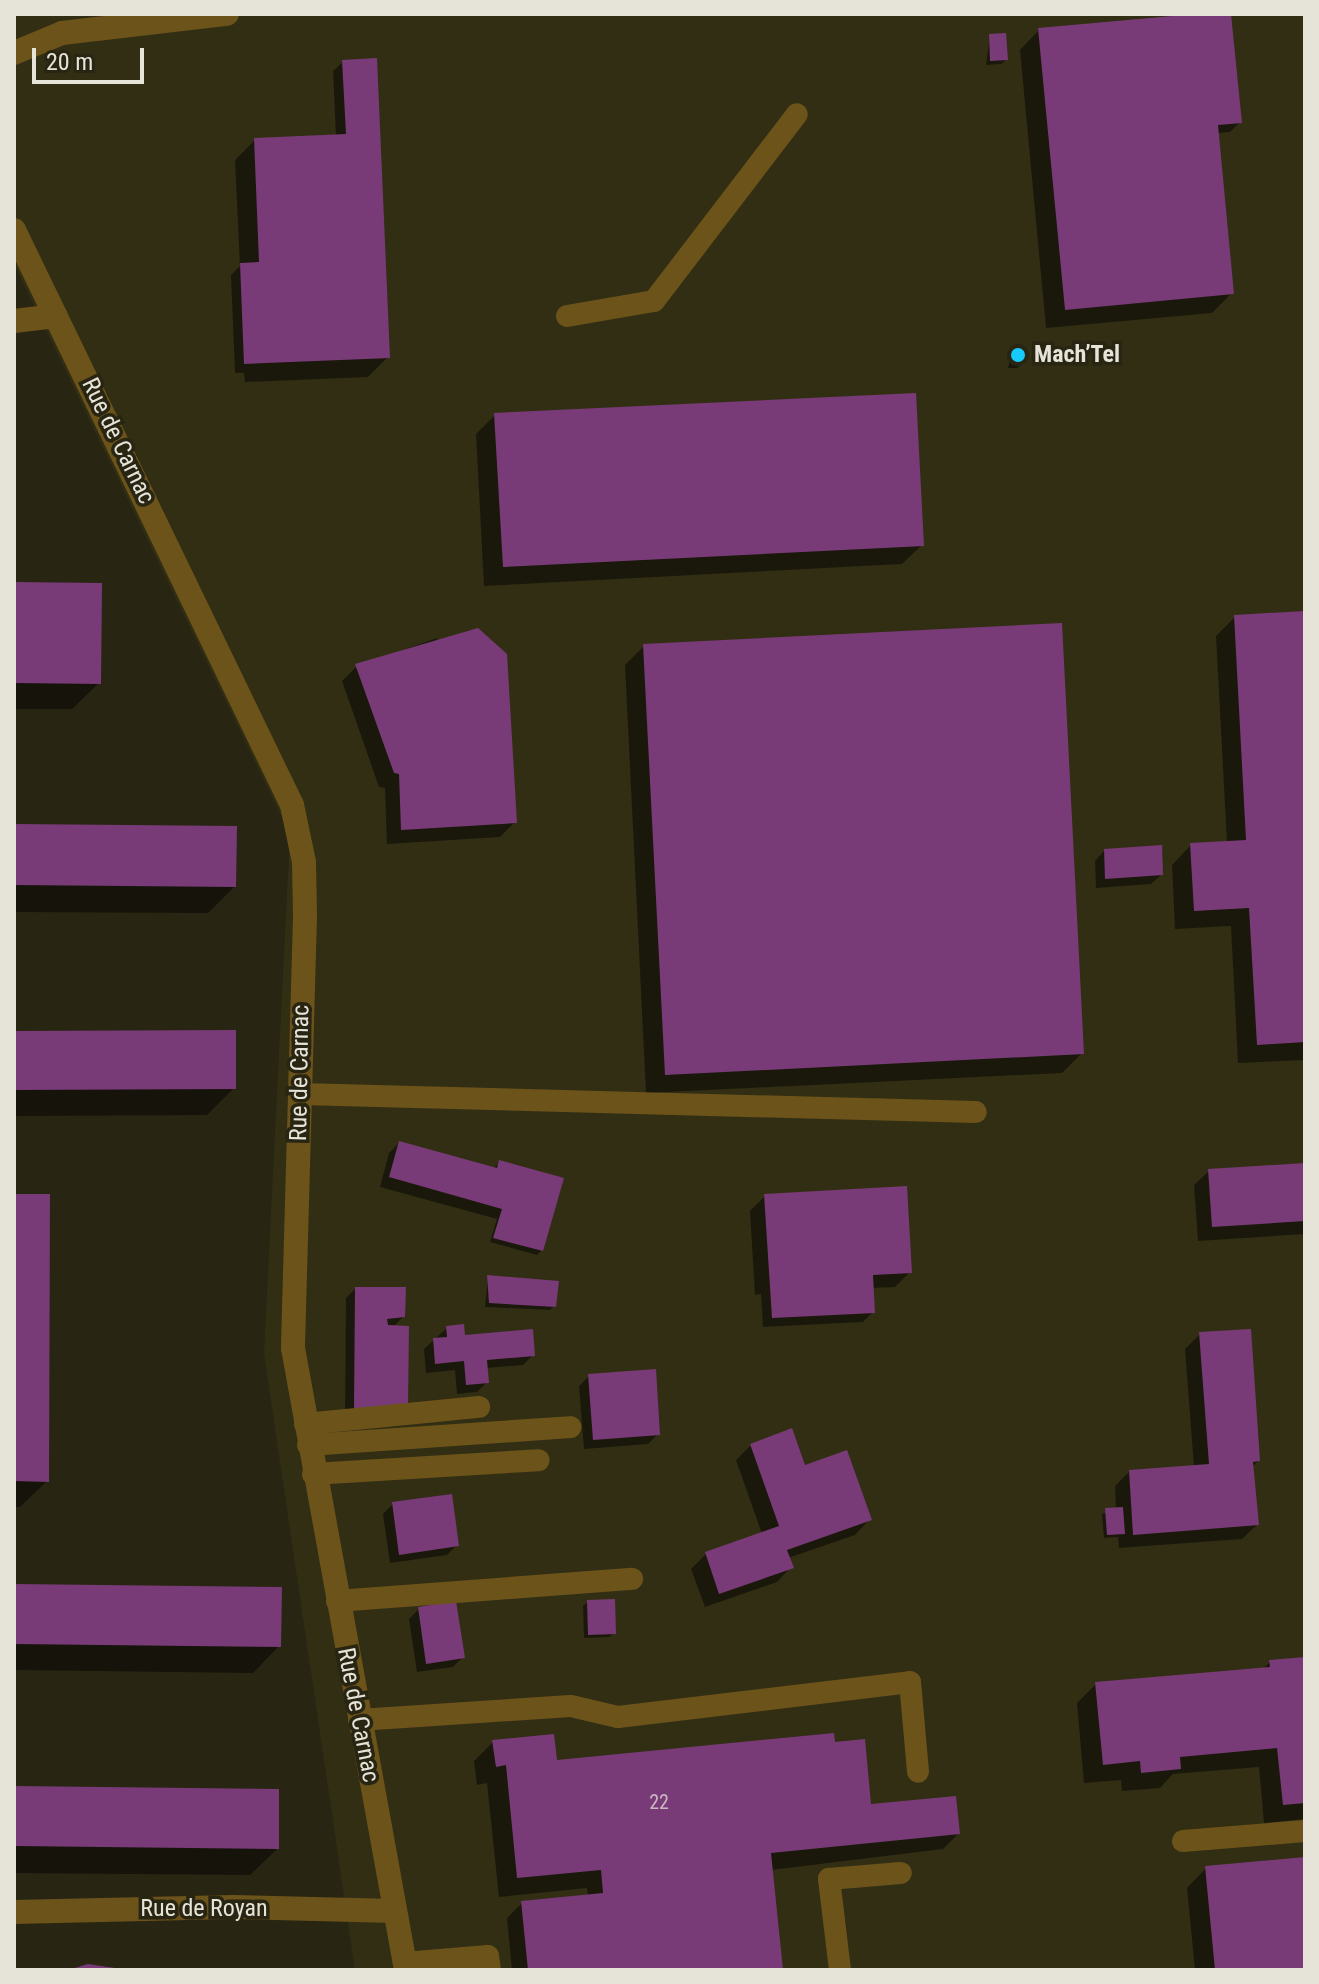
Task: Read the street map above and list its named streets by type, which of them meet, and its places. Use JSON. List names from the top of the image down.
{
  "streets": {
    "street": ["Rue de Carnac", "Rue de Royan"]
  },
  "crossings": [
    ["Rue de Carnac", "Rue de Royan"]
  ],
  "places": ["Mach’Tel"],
  "house_numbers": ["22"],
  "scale_bar": "20 m"
}
